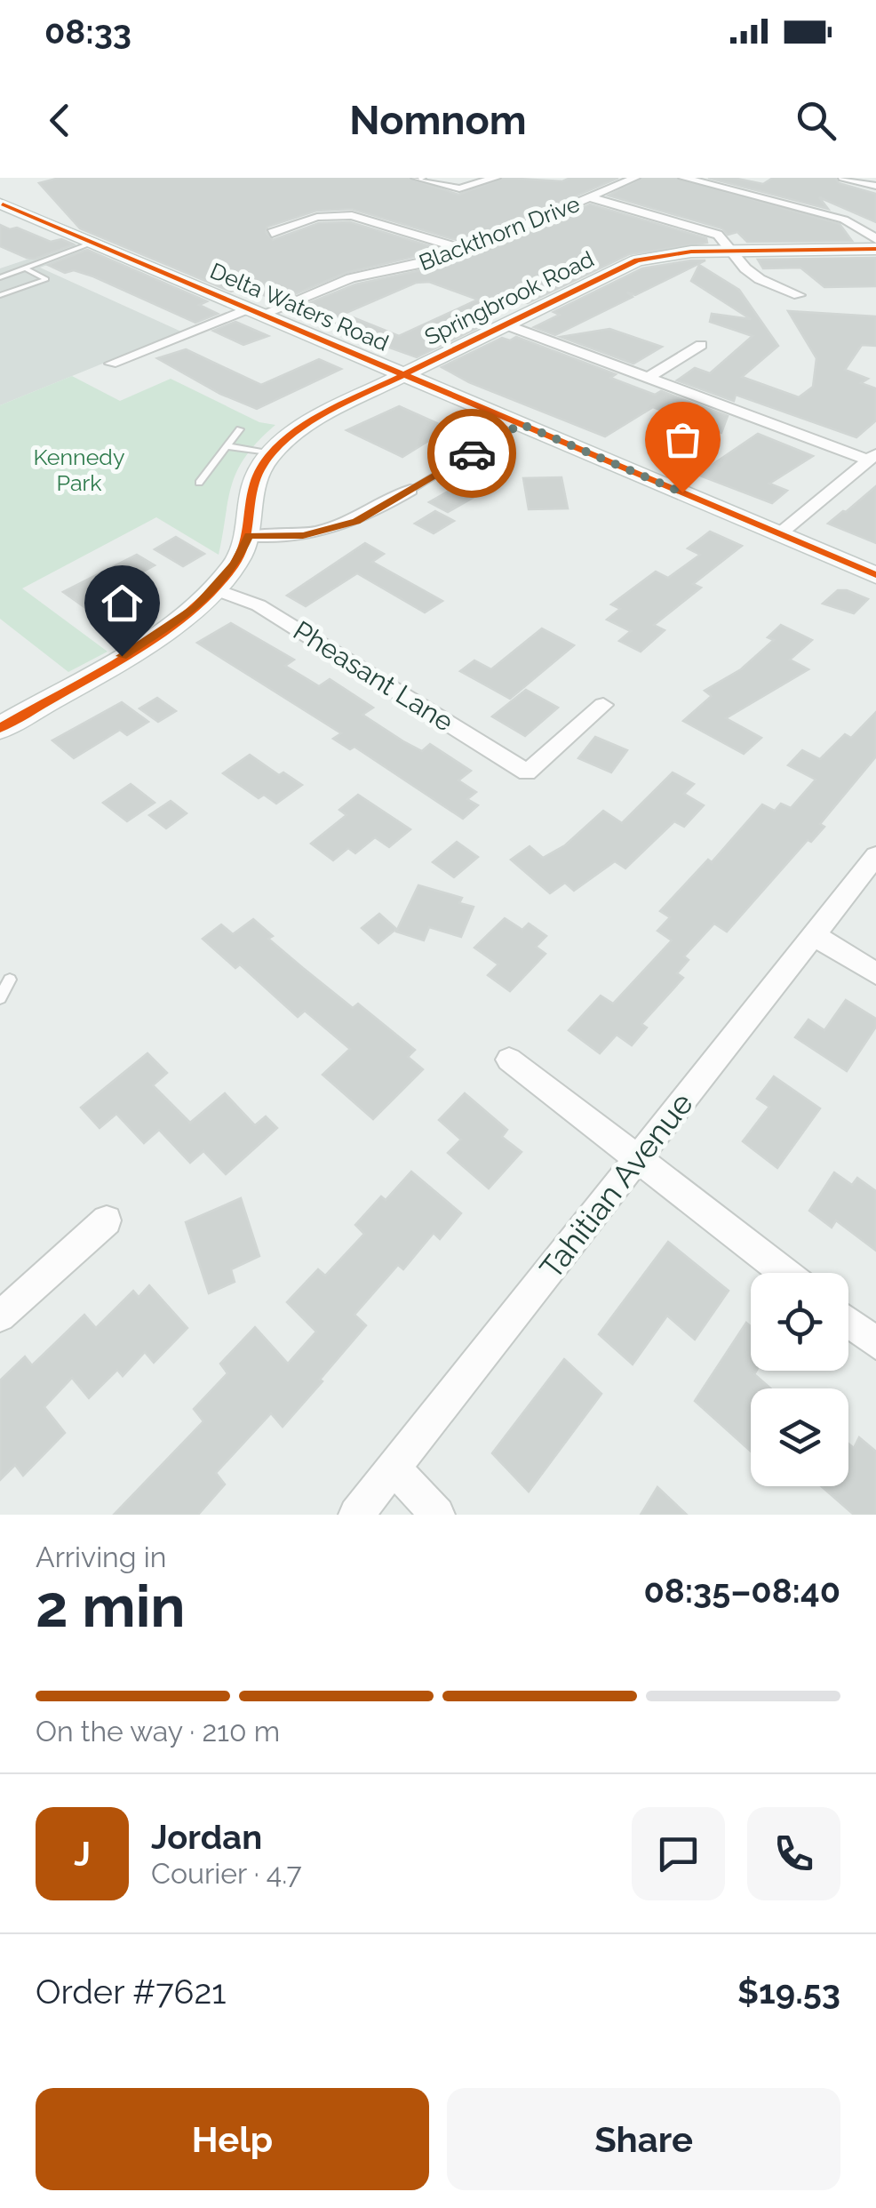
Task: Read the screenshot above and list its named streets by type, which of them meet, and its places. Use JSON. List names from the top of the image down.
{
  "streets": {
    "street": [
      "Blackthorn Drive",
      "Springbrook Road",
      "Delta Waters Road",
      "Pheasant Lane",
      "Tahitian Avenue"
    ]
  },
  "crossings": [
    ["Blackthorn Drive", "Delta Waters Road"],
    ["Springbrook Road", "Delta Waters Road"],
    ["Springbrook Road", "Pheasant Lane"]
  ],
  "parks": ["Kennedy Park"],
  "page": {
    "status": "08:33",
    "header": "Nomnom",
    "heading": ["2 min", "Arriving in", "08:35–08:40"],
    "panel": [
      "Jordan",
      "Courier · 4.7",
      "Order #7621",
      "$19.53"
    ],
    "bar": "On the way · 210 m",
    "round": "J",
    "buttons": ["Help", "Share"]
  }
}
